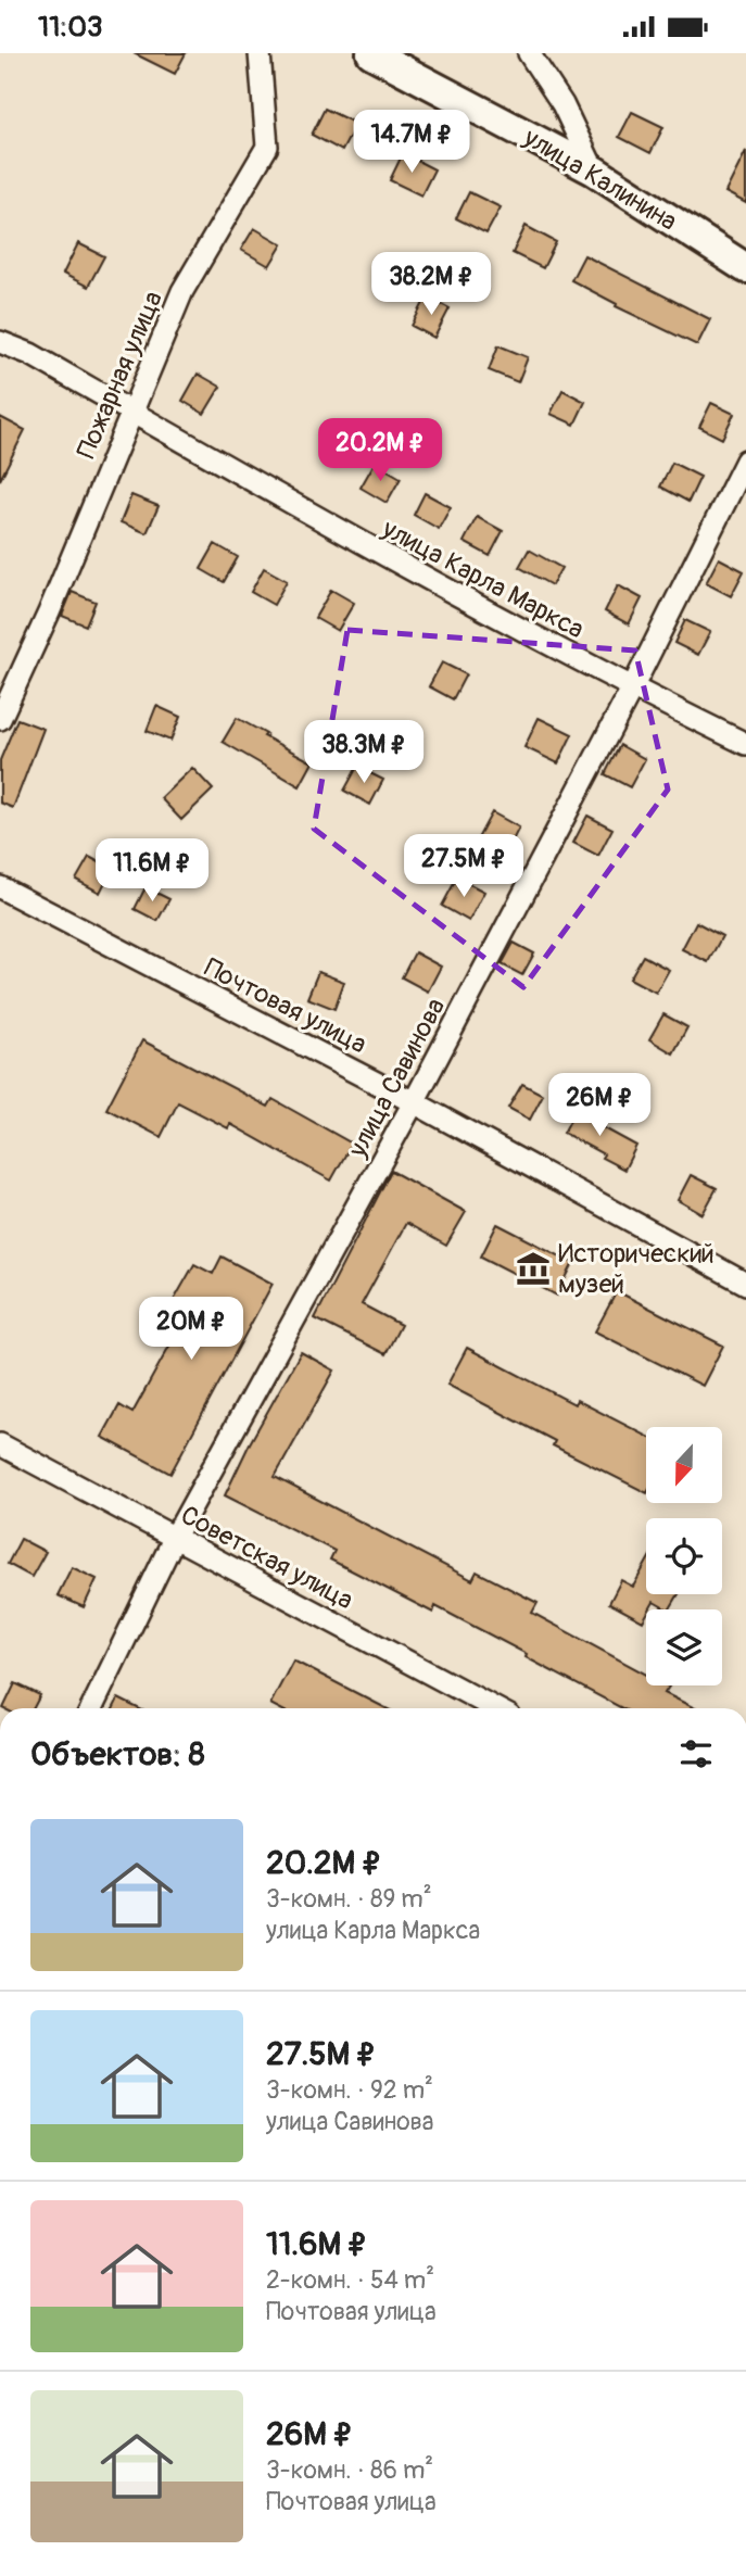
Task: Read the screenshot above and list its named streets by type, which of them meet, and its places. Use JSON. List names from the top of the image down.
{
  "streets": {
    "main road": ["улица Калинина"],
    "street": [
      "Пожарная улица",
      "улица Карла Маркса",
      "Почтовая улица",
      "улица Савинова",
      "Советская улица"
    ]
  },
  "crossings": [
    ["Пожарная улица", "улица Карла Маркса"],
    ["улица Карла Маркса", "улица Савинова"],
    ["Почтовая улица", "улица Савинова"],
    ["улица Савинова", "Советская улица"]
  ],
  "places": {
    "museum": ["Исторический музей"]
  },
  "north": "bottom",
  "page": {
    "status": "11:03",
    "price": [
      "14.7M ₽",
      "38.2M ₽",
      "20.2M ₽",
      "38.3M ₽",
      "27.5M ₽",
      "11.6M ₽",
      "26M ₽",
      "20M ₽"
    ],
    "heading": "Объектов: 8",
    "list": [
      {
        "name": "20.2M ₽",
        "note": "3-комн. · 89 m² · улица Карла Маркса"
      },
      {
        "name": "27.5M ₽",
        "note": "3-комн. · 92 m² · улица Савинова"
      },
      {
        "name": "11.6M ₽",
        "note": "2-комн. · 54 m² · Почтовая улица"
      },
      {
        "name": "26M ₽",
        "note": "3-комн. · 86 m² · Почтовая улица"
      }
    ]
  }
}
